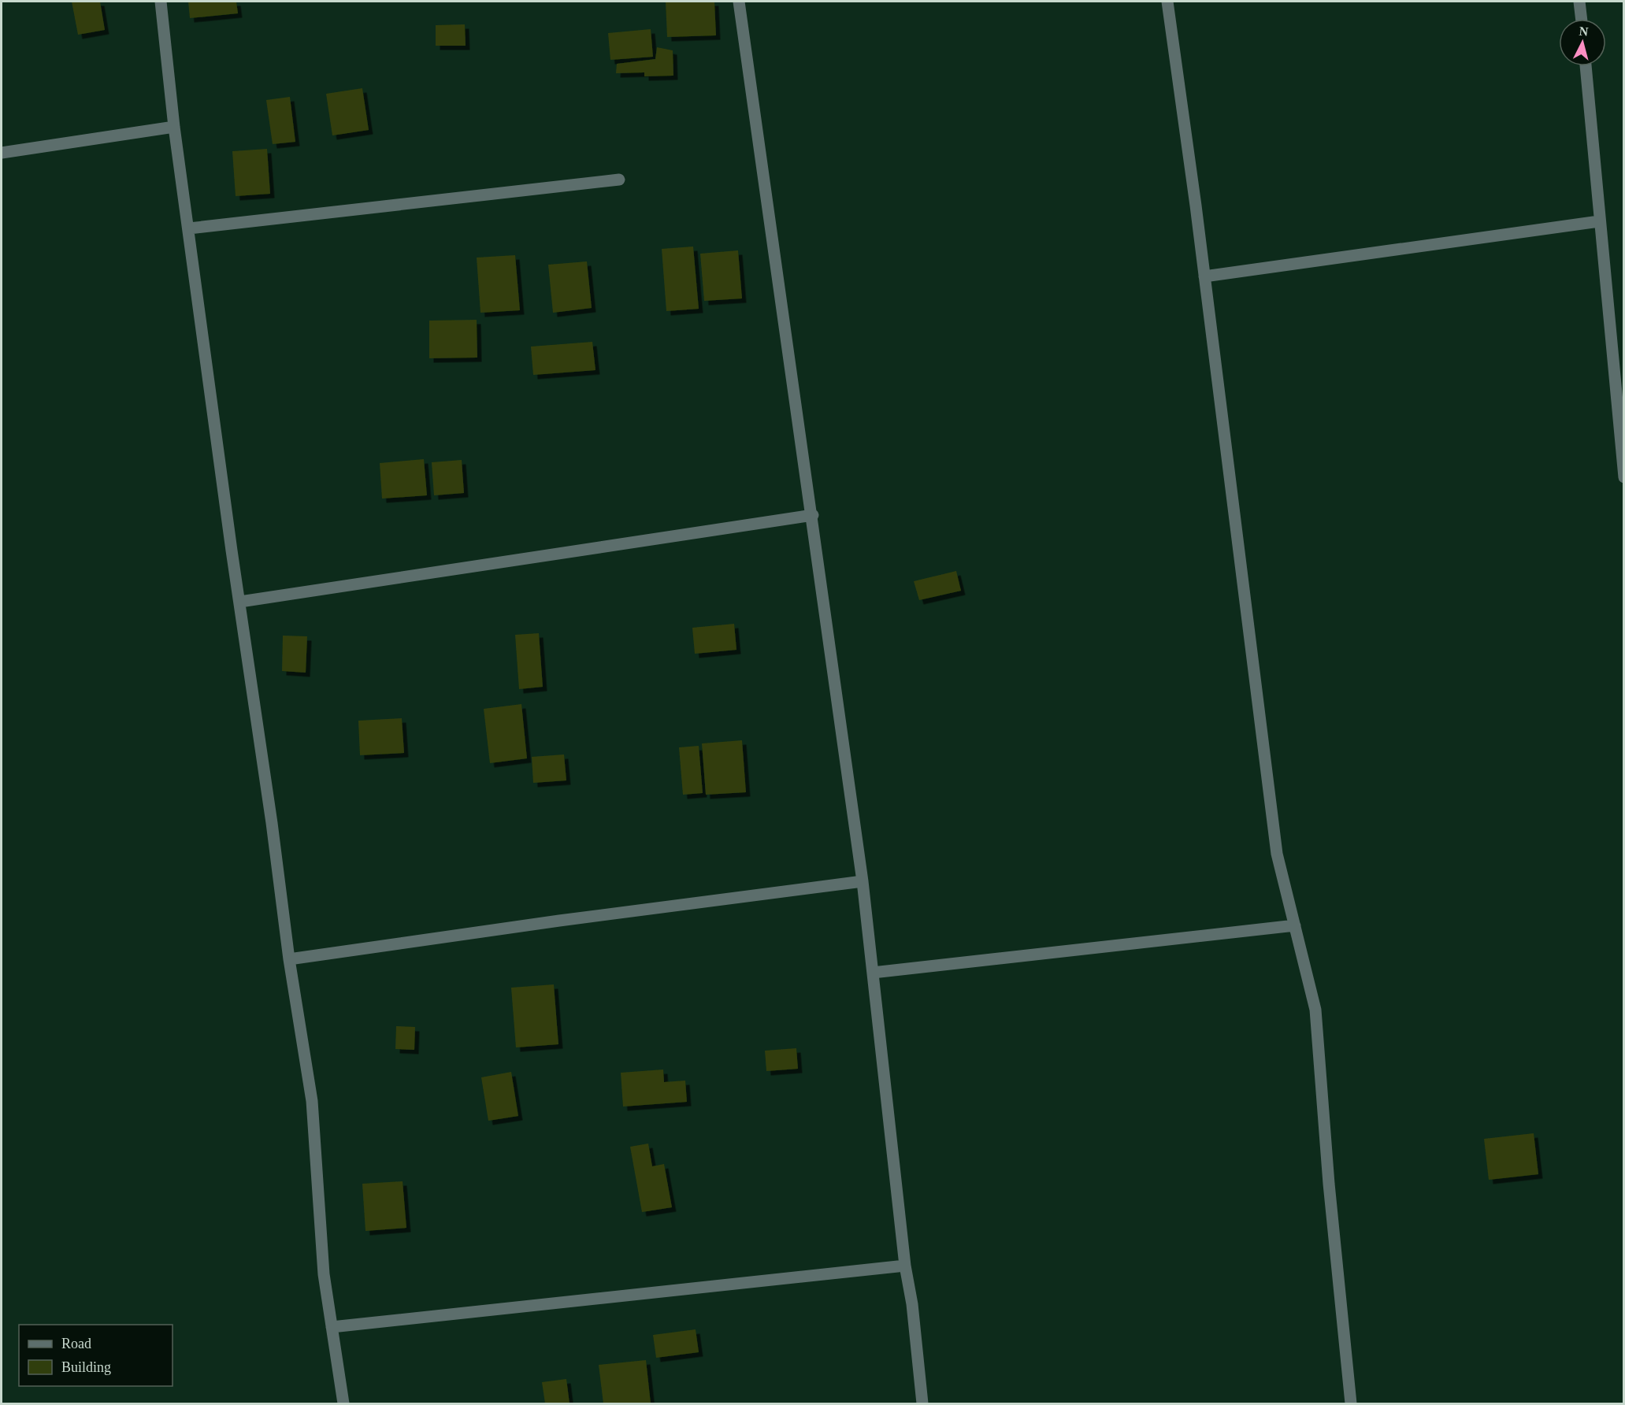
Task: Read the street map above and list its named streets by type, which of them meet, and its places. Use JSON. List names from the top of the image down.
{
  "legend": ["Road", "Building"],
  "north": "top"
}
